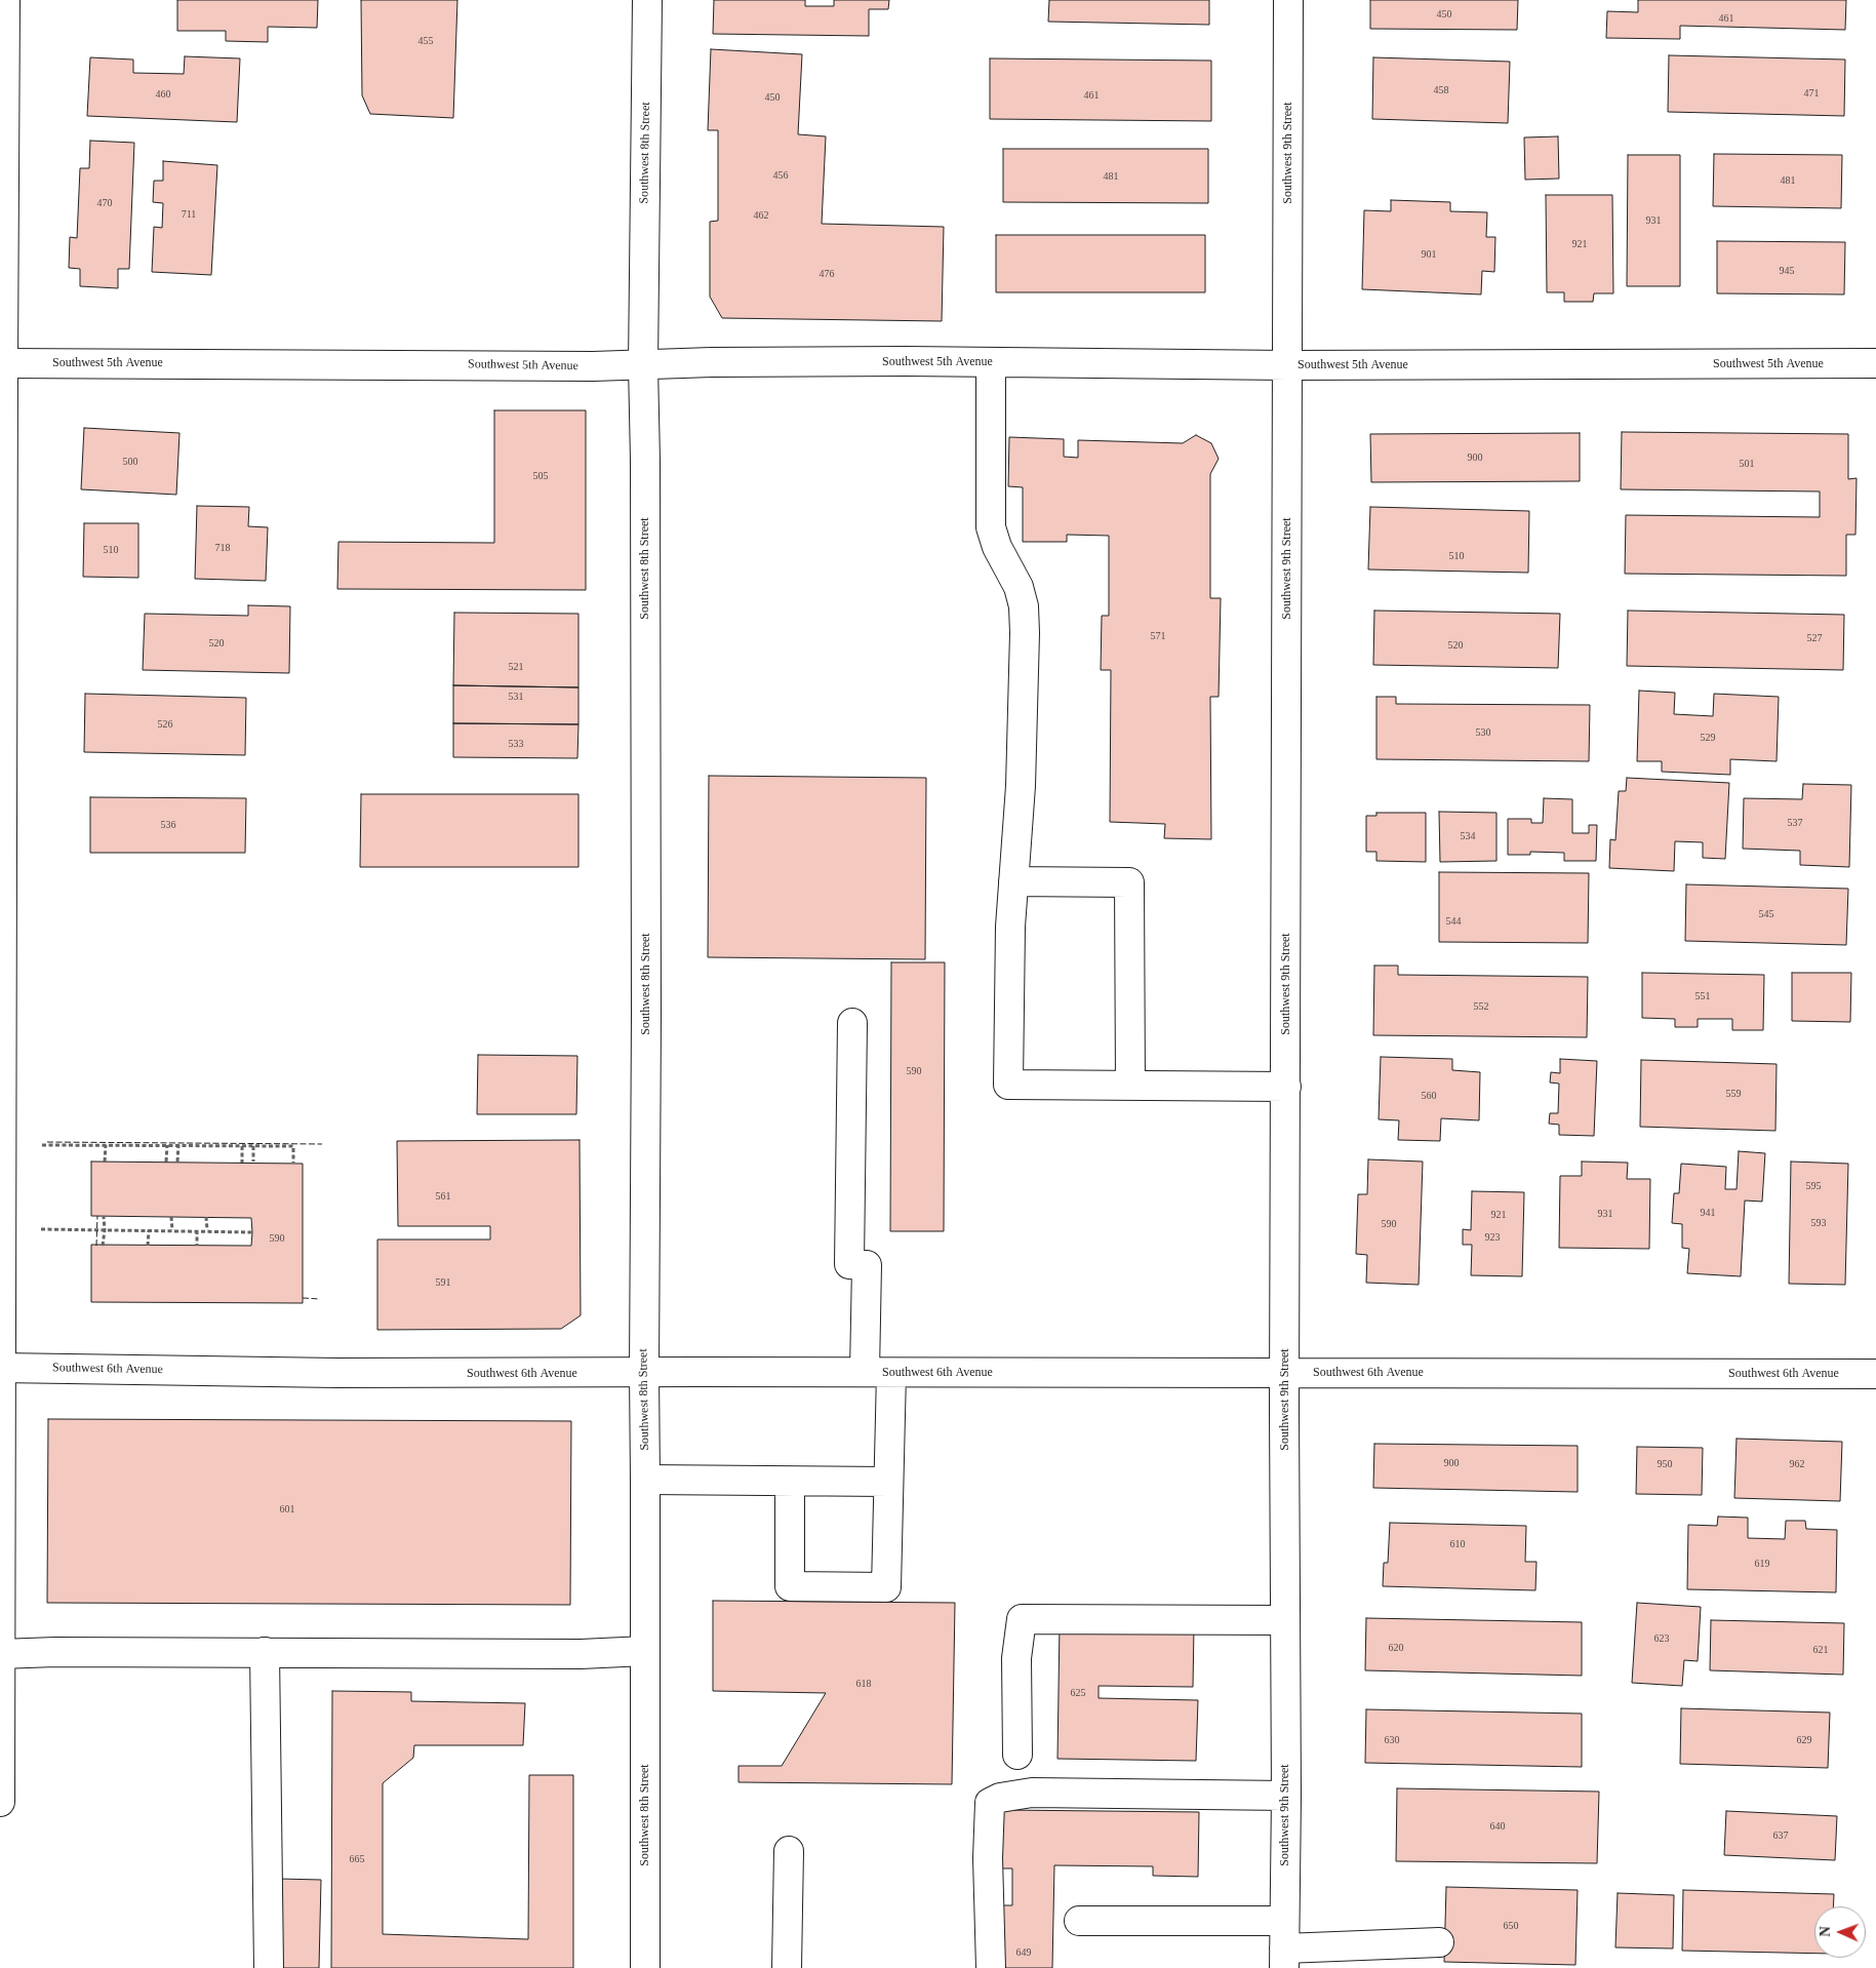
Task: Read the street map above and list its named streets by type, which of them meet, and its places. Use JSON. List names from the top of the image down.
{
  "streets": {
    "street": [
      "Southwest 8th Street",
      "Southwest 9th Street",
      "Southwest 5th Avenue",
      "Southwest 6th Avenue"
    ]
  },
  "crossings": [
    ["Southwest 8th Street", "Southwest 5th Avenue"],
    ["Southwest 8th Street", "Southwest 6th Avenue"],
    ["Southwest 9th Street", "Southwest 5th Avenue"],
    ["Southwest 9th Street", "Southwest 6th Avenue"]
  ],
  "house_numbers": [
    "450",
    "461",
    "455",
    "458",
    "471",
    "460",
    "461",
    "450",
    "456",
    "481",
    "481",
    "470",
    "711",
    "462",
    "931",
    "921",
    "901",
    "945",
    "476",
    "900",
    "500",
    "501",
    "505",
    "718",
    "510",
    "510",
    "571",
    "527",
    "520",
    "520",
    "521",
    "531",
    "526",
    "530",
    "529",
    "533",
    "537",
    "536",
    "534",
    "545",
    "544",
    "551",
    "552",
    "590",
    "559",
    "560",
    "595",
    "561",
    "941",
    "931",
    "921",
    "593",
    "590",
    "923",
    "590",
    "591",
    "900",
    "950",
    "962",
    "601",
    "610",
    "619",
    "623",
    "620",
    "621",
    "618",
    "625",
    "630",
    "629",
    "640",
    "637",
    "665",
    "650",
    "649"
  ],
  "north": "left"
}
